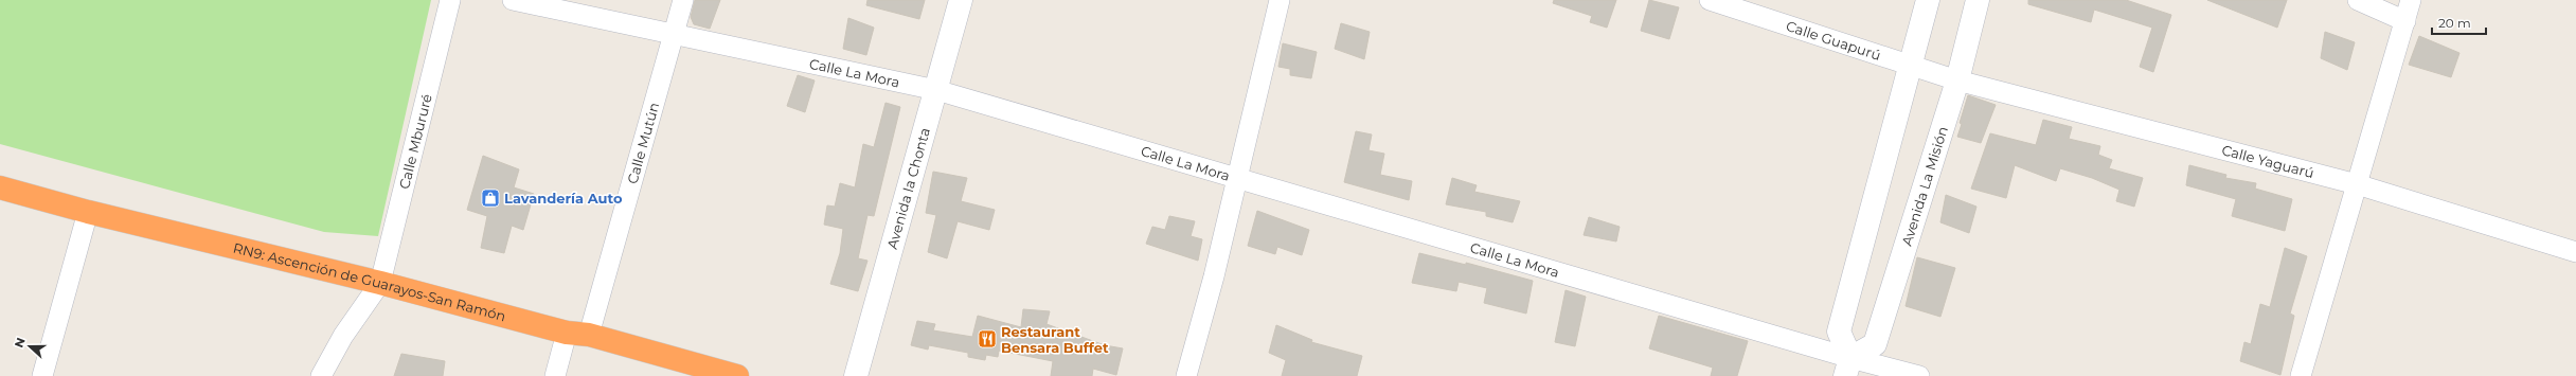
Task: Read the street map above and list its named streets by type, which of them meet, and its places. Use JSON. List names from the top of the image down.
{
  "streets": {
    "highway": ["RN9: Ascención de Guarayos-San Ramón"],
    "main road": ["Avenida La Misión", "Avenida la Chonta"],
    "street": [
      "Calle Guapurú",
      "Calle La Mora",
      "Calle Mbururé",
      "Calle Mutún",
      "Calle Yaguarú"
    ]
  },
  "crossings": [
    ["Calle Guapurú", "Calle Yaguarú"],
    ["Calle Guapurú", "Avenida La Misión"],
    ["Calle La Mora", "Calle Mutún"],
    ["Calle La Mora", "Avenida La Misión"],
    ["Calle La Mora", "Avenida la Chonta"],
    ["Calle Mbururé", "RN9: Ascención de Guarayos-San Ramón"],
    ["Calle Mutún", "RN9: Ascención de Guarayos-San Ramón"],
    ["Calle Yaguarú", "Avenida La Misión"]
  ],
  "places": {
    "shop": ["Lavandería Auto"],
    "restaurant": ["Restaurant Bensara Buffet"]
  },
  "scale_bar": "20 m",
  "north": "left"
}
